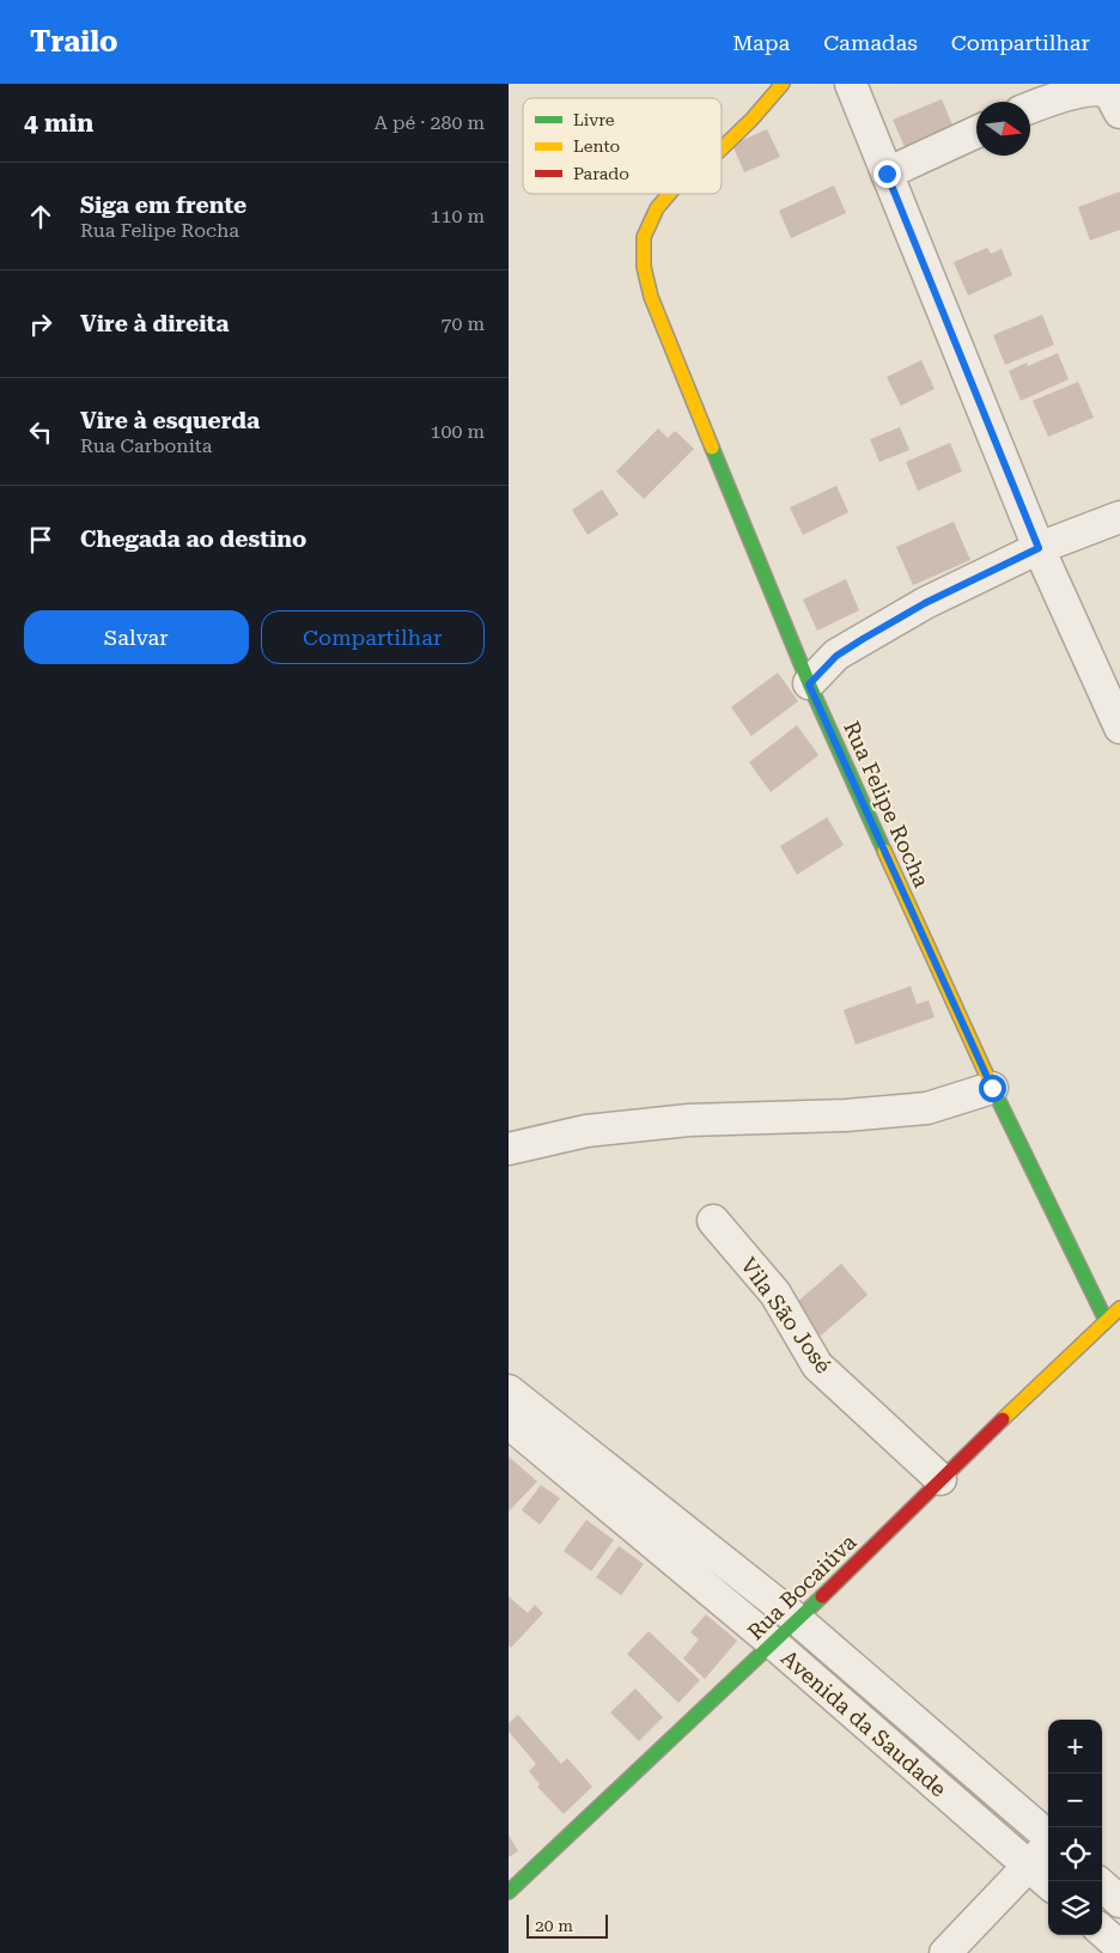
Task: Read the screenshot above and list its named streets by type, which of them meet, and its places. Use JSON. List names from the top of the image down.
{
  "streets": {
    "street": [
      "Rua Felipe Rocha",
      "Vila São José",
      "Rua Bocaiúva",
      "Avenida da Saudade"
    ]
  },
  "crossings": [
    ["Rua Felipe Rocha", "Rua Bocaiúva"],
    ["Vila São José", "Rua Bocaiúva"],
    ["Rua Bocaiúva", "Avenida da Saudade"]
  ],
  "legend": ["Livre", "Lento", "Parado"],
  "scale_bar": "20 m",
  "north": "right",
  "page": {
    "header": "Trailo",
    "nav": ["Mapa", "Camadas", "Compartilhar"],
    "heading": ["4 min", "A pé · 280 m"],
    "list": [
      ["Siga em frente", "Rua Felipe Rocha", "110 m"],
      ["Vire à direita", "70 m"],
      ["Vire à esquerda", "Rua Carbonita", "100 m"],
      "Chegada ao destino"
    ],
    "buttons": ["Salvar", "Compartilhar"],
    "map_buttons": ["+", "−"],
    "scale": "20 m"
  }
}
